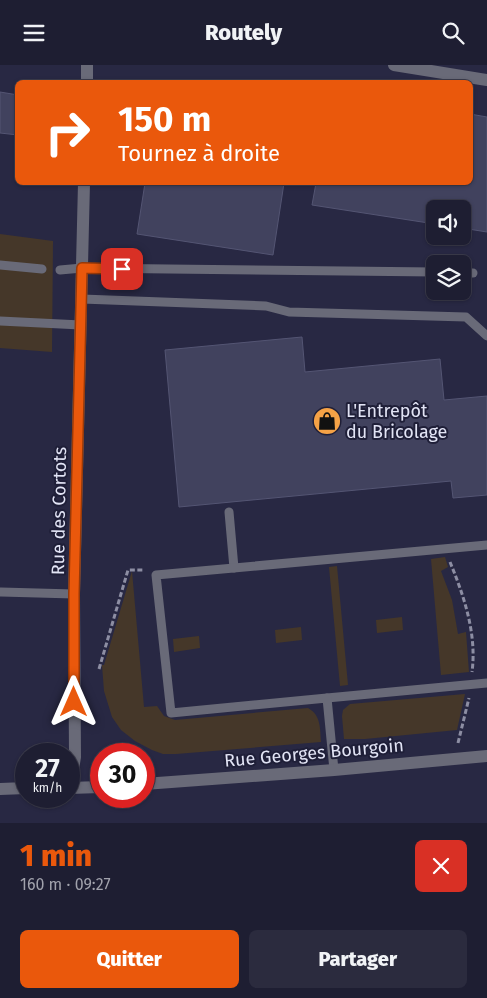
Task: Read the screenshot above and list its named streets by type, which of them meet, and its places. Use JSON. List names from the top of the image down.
{
  "streets": {
    "street": ["Rue des Cortots", "Rue Georges Bourgoin"]
  },
  "places": {
    "shop": ["L'Entrepôt du Bricolage"]
  },
  "page": {
    "header": "Routely",
    "turn": ["150 m", "Tournez à droite"],
    "speed": "27 km/h",
    "limit": "30",
    "heading": ["1 min", "160 m · 09:27"],
    "buttons": ["Quitter", "Partager"]
  }
}
